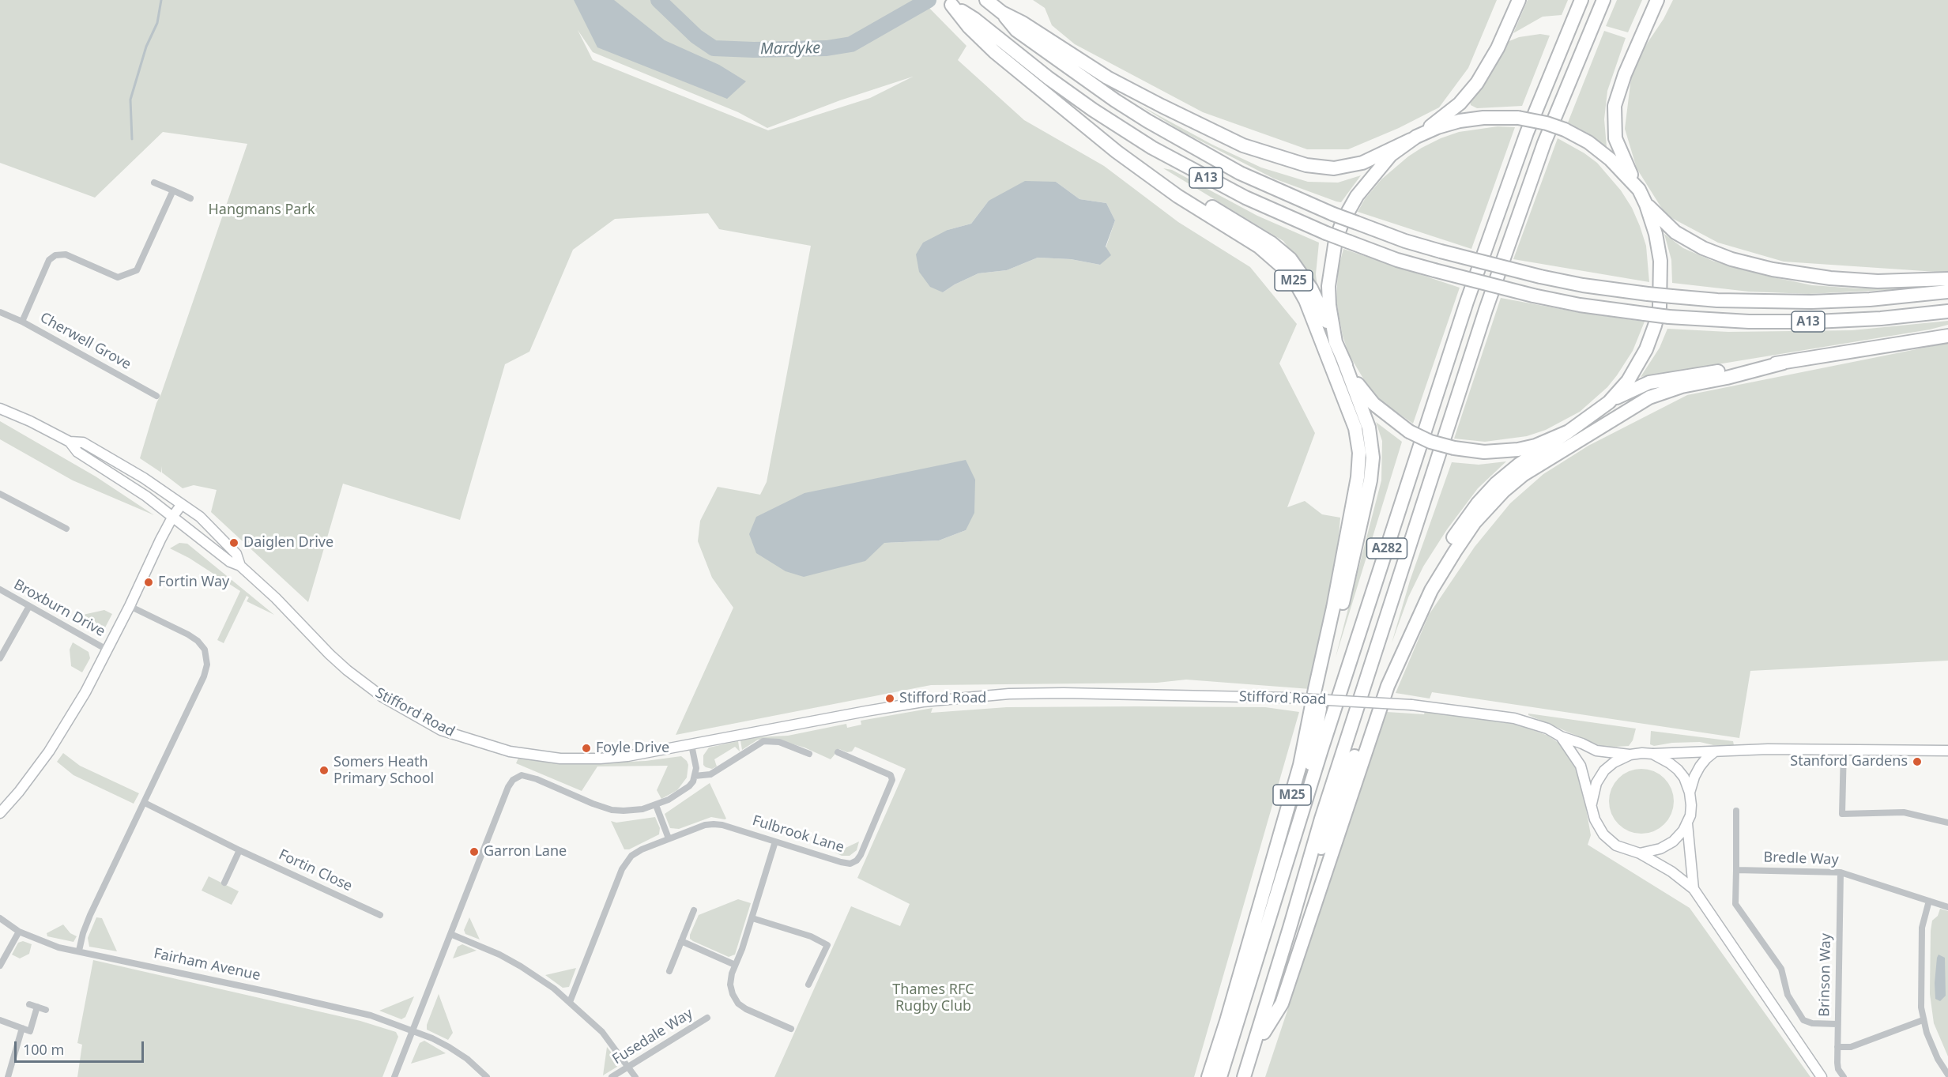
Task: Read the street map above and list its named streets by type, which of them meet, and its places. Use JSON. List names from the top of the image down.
{
  "streets": {
    "highway": ["A13", "M25", "A282"],
    "main road": ["Stifford Road"],
    "street": [
      "Cherwell Grove",
      "Broxburn Drive",
      "Fulbrook Lane",
      "Bredle Way",
      "Fortin Close",
      "Fairham Avenue",
      "Brinson Way",
      "Fusedale Way"
    ]
  },
  "crossings": [
    ["M25", "A282"],
    ["Bredle Way", "Brinson Way"]
  ],
  "water": ["Mardyke"],
  "parks": ["Hangmans Park", "Thames RFC Rugby Club"],
  "places": [
    "Daiglen Drive",
    "Fortin Way",
    "Stifford Road",
    "Foyle Drive",
    "Stanford Gardens",
    "Somers Heath Primary School",
    "Garron Lane"
  ],
  "scale_bar": "100 m"
}
